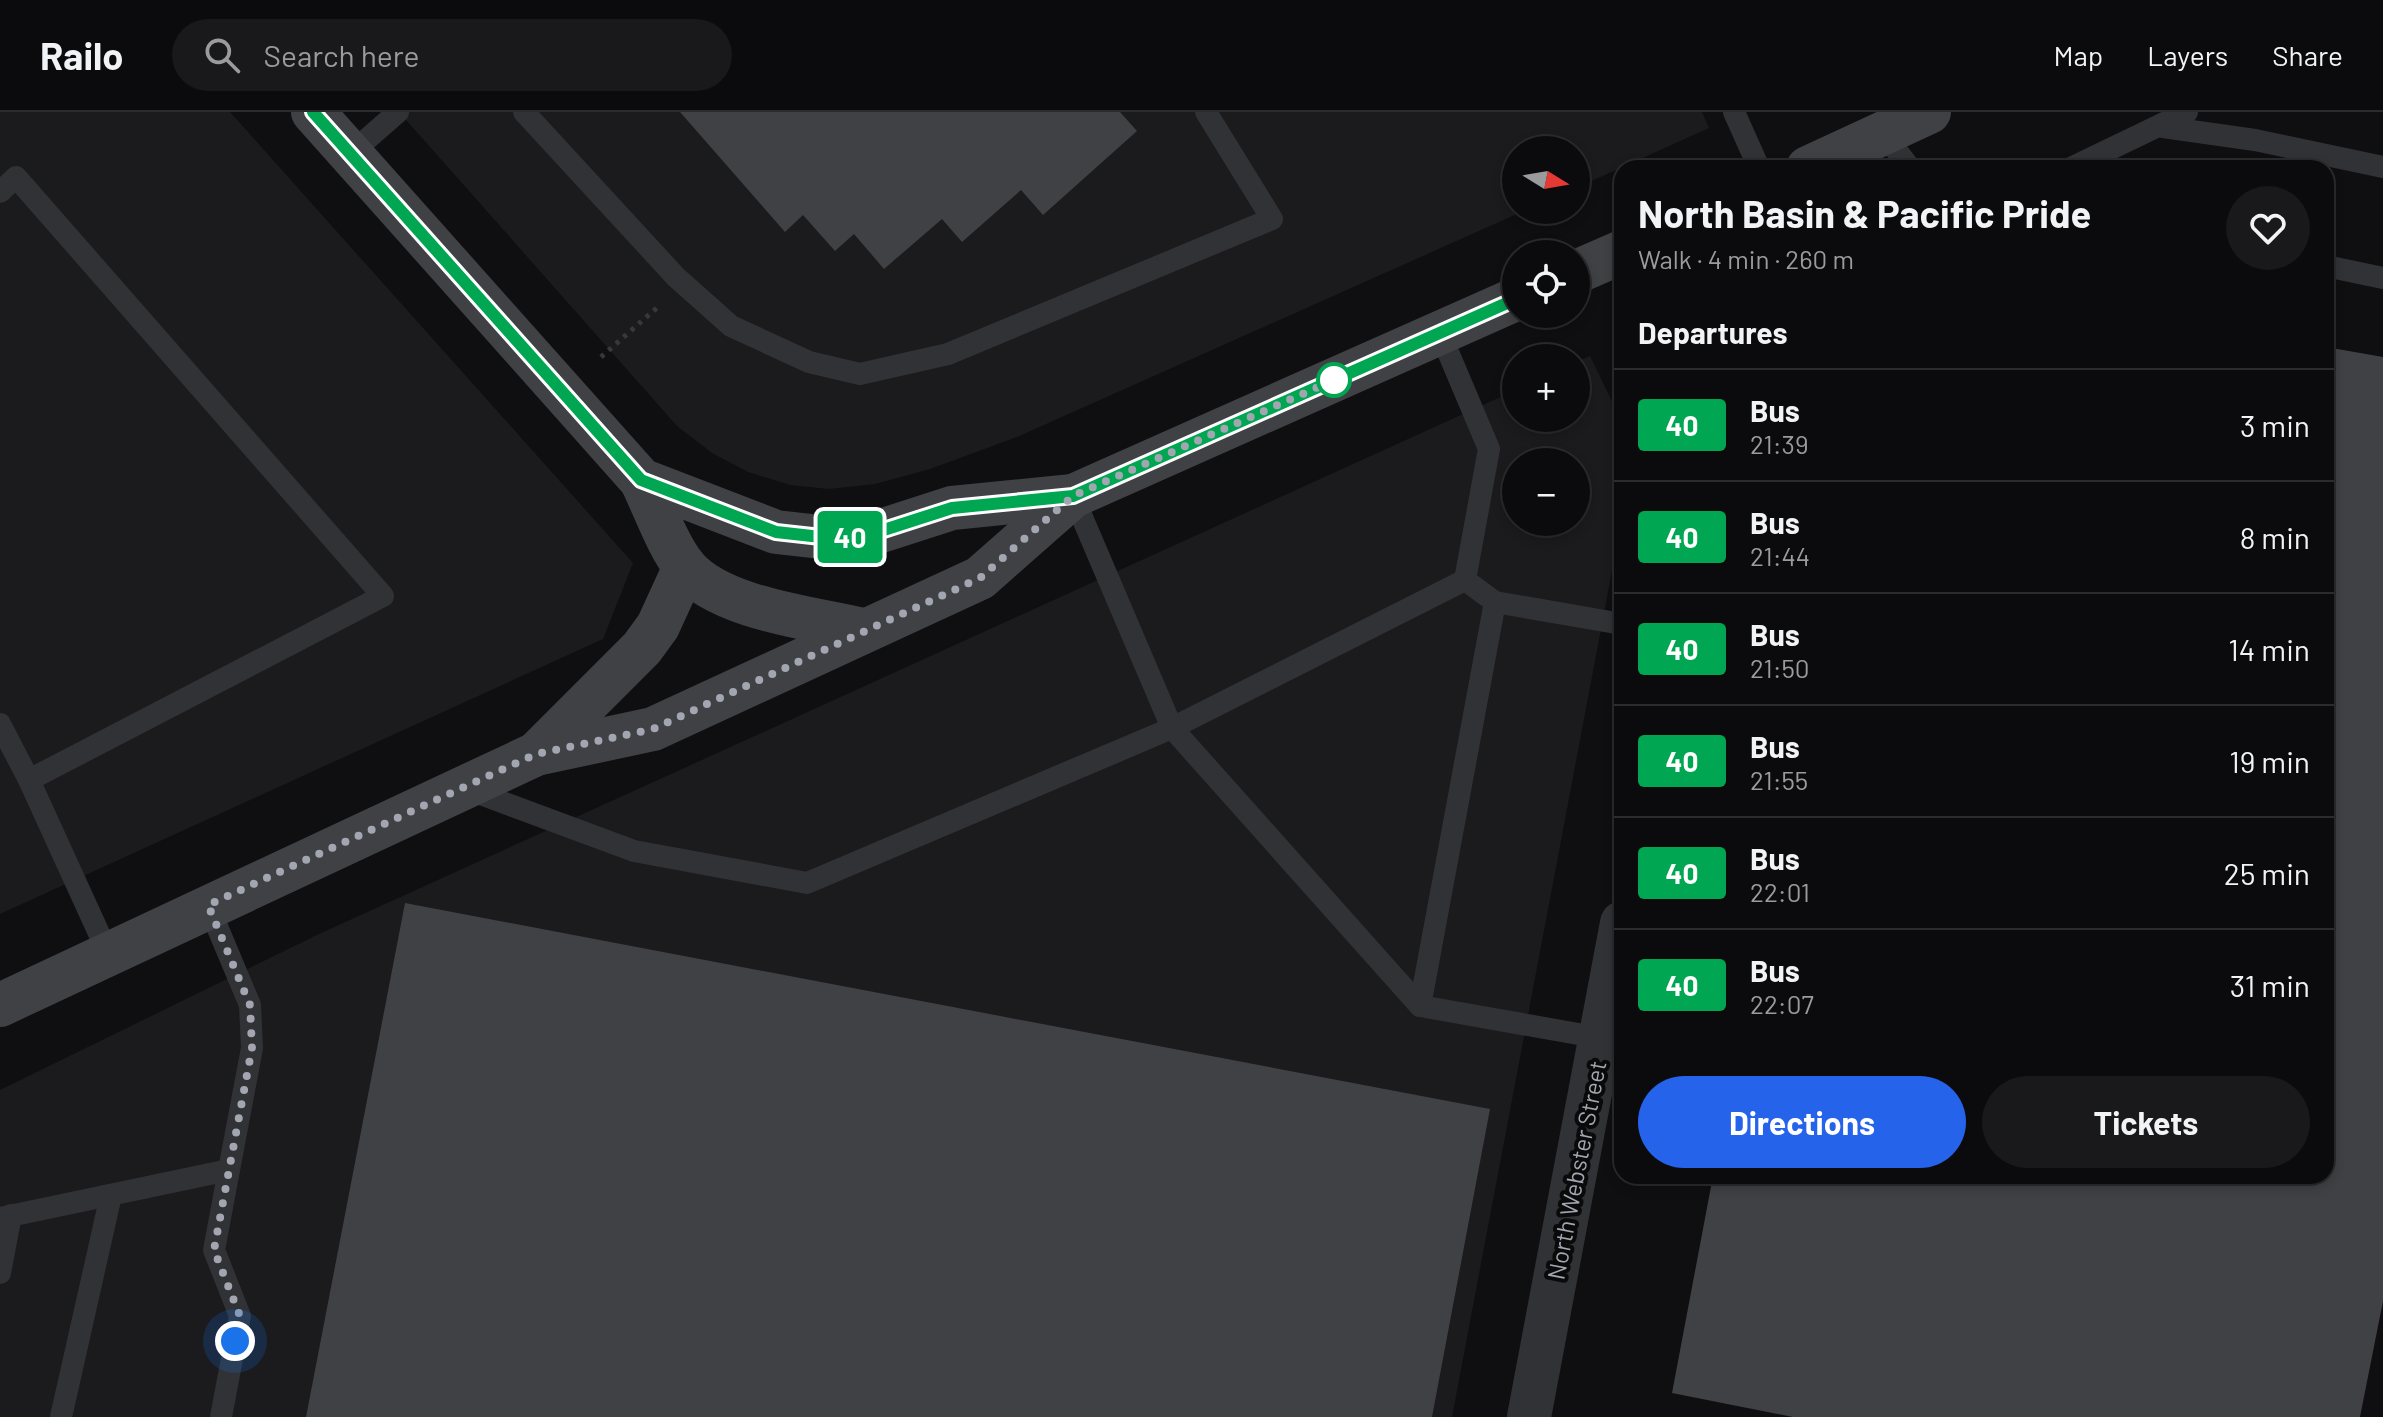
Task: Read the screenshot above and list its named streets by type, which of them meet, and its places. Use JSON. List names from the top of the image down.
{
  "streets": {
    "street": ["North Webster Street"]
  },
  "lines": ["bus line 40"],
  "north": "right",
  "page": {
    "header": "Railo",
    "search": "Search here",
    "nav": ["Map", "Layers", "Share"],
    "on_map": "40",
    "map_buttons": ["+", "−"],
    "heading": [
      ["North Basin & Pacific Pride", "Walk · 4 min · 260 m"],
      "Departures"
    ],
    "list": [
      {
        "mark": "40",
        "name": "Bus",
        "note": "21:39",
        "value": "3 min"
      },
      {
        "mark": "40",
        "name": "Bus",
        "note": "21:44",
        "value": "8 min"
      },
      {
        "mark": "40",
        "name": "Bus",
        "note": "21:50",
        "value": "14 min"
      },
      {
        "mark": "40",
        "name": "Bus",
        "note": "21:55",
        "value": "19 min"
      },
      {
        "mark": "40",
        "name": "Bus",
        "note": "22:01",
        "value": "25 min"
      },
      {
        "mark": "40",
        "name": "Bus",
        "note": "22:07",
        "value": "31 min"
      }
    ],
    "buttons": ["Directions", "Tickets"]
  }
}
